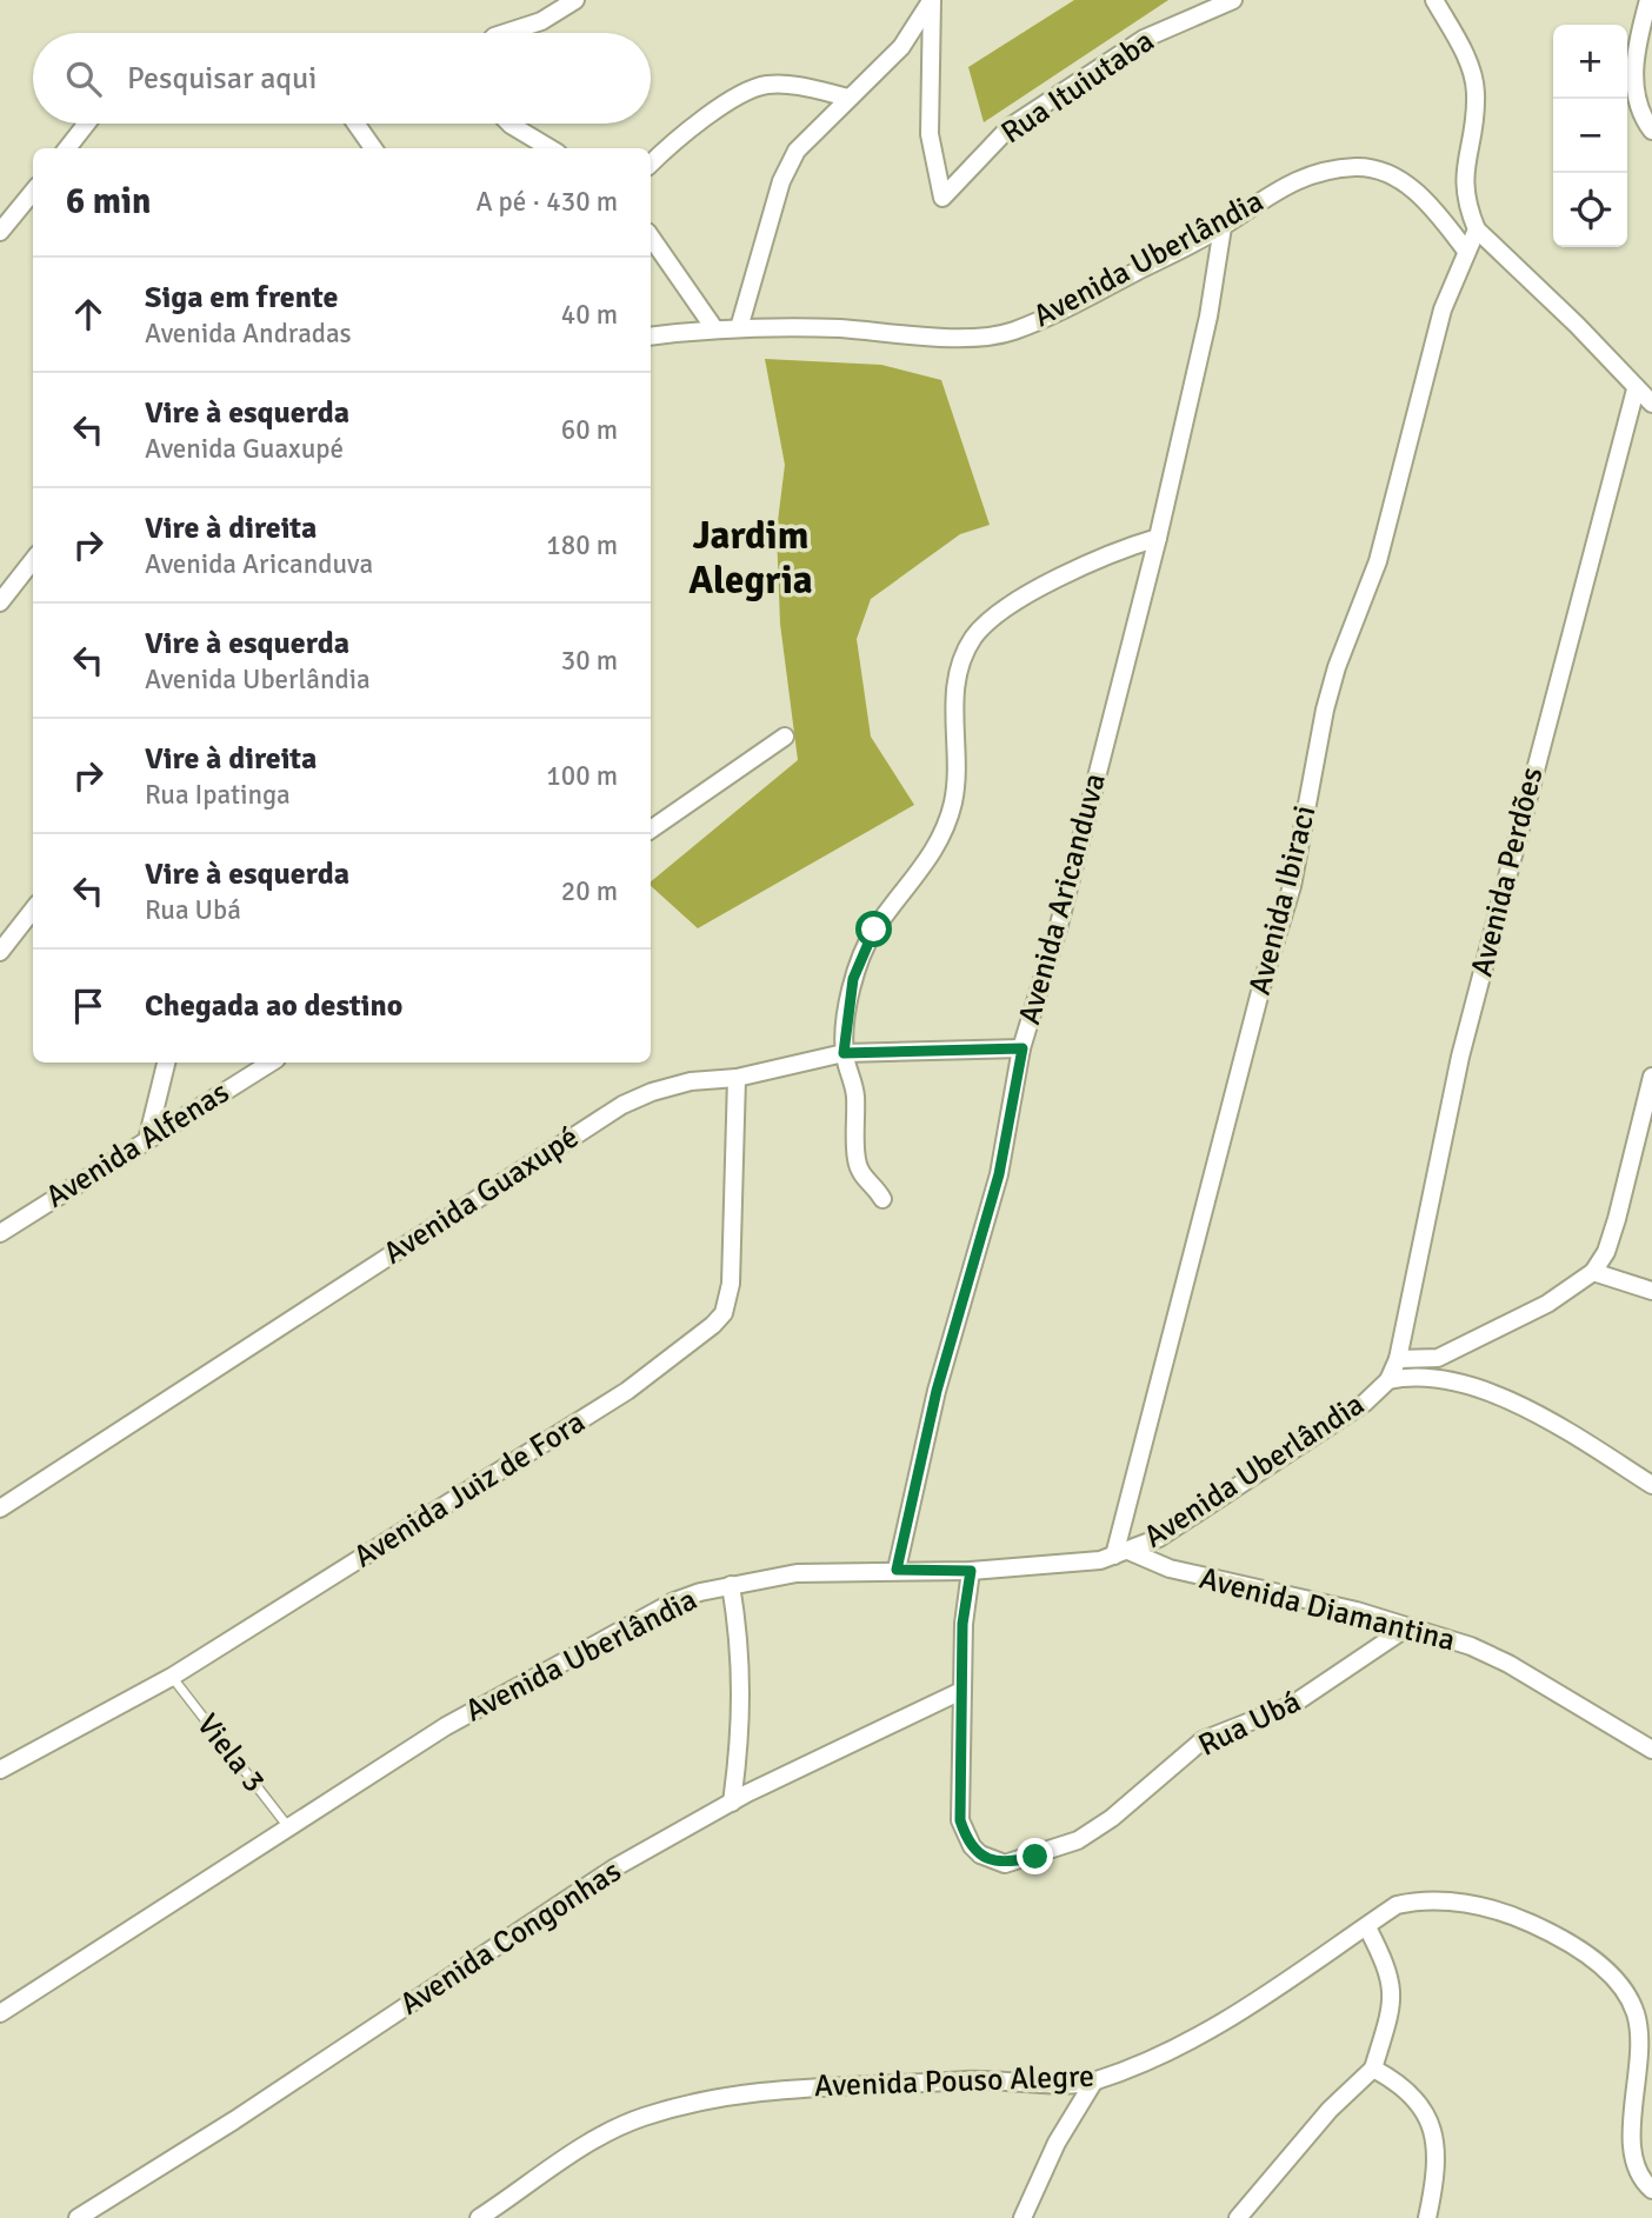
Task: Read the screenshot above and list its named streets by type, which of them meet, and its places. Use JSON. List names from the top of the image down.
{
  "streets": {
    "street": [
      "Rua Ituiutaba",
      "Avenida Uberlândia",
      "Avenida Perdões",
      "Avenida Aricanduva",
      "Avenida Ibiraci",
      "Avenida Alfenas",
      "Avenida Guaxupé",
      "Avenida Juiz de Fora",
      "Avenida Diamantina",
      "Rua Ubá",
      "Avenida Congonhas",
      "Avenida Pouso Alegre"
    ],
    "lane": ["Viela 3"]
  },
  "crossings": [
    ["Avenida Uberlândia", "Avenida Perdões"],
    ["Avenida Uberlândia", "Avenida Aricanduva"],
    ["Avenida Uberlândia", "Avenida Ibiraci"],
    ["Avenida Uberlândia", "Avenida Diamantina"],
    ["Avenida Uberlândia", "Viela 3"],
    ["Avenida Aricanduva", "Avenida Guaxupé"],
    ["Avenida Ibiraci", "Avenida Diamantina"],
    ["Avenida Guaxupé", "Avenida Juiz de Fora"],
    ["Avenida Juiz de Fora", "Viela 3"],
    ["Avenida Diamantina", "Rua Ubá"],
    ["Rua Ubá", "Avenida Congonhas"]
  ],
  "districts": ["Jardim Alegria"],
  "page": {
    "map_buttons": ["+", "−"],
    "search": "Pesquisar aqui",
    "heading": ["6 min", "A pé · 430 m"],
    "list": [
      ["Siga em frente", "Avenida Andradas", "40 m"],
      ["Vire à esquerda", "Avenida Guaxupé", "60 m"],
      ["Vire à direita", "Avenida Aricanduva", "180 m"],
      ["Vire à esquerda", "Avenida Uberlândia", "30 m"],
      ["Vire à direita", "Rua Ipatinga", "100 m"],
      ["Vire à esquerda", "Rua Ubá", "20 m"],
      "Chegada ao destino"
    ]
  }
}
